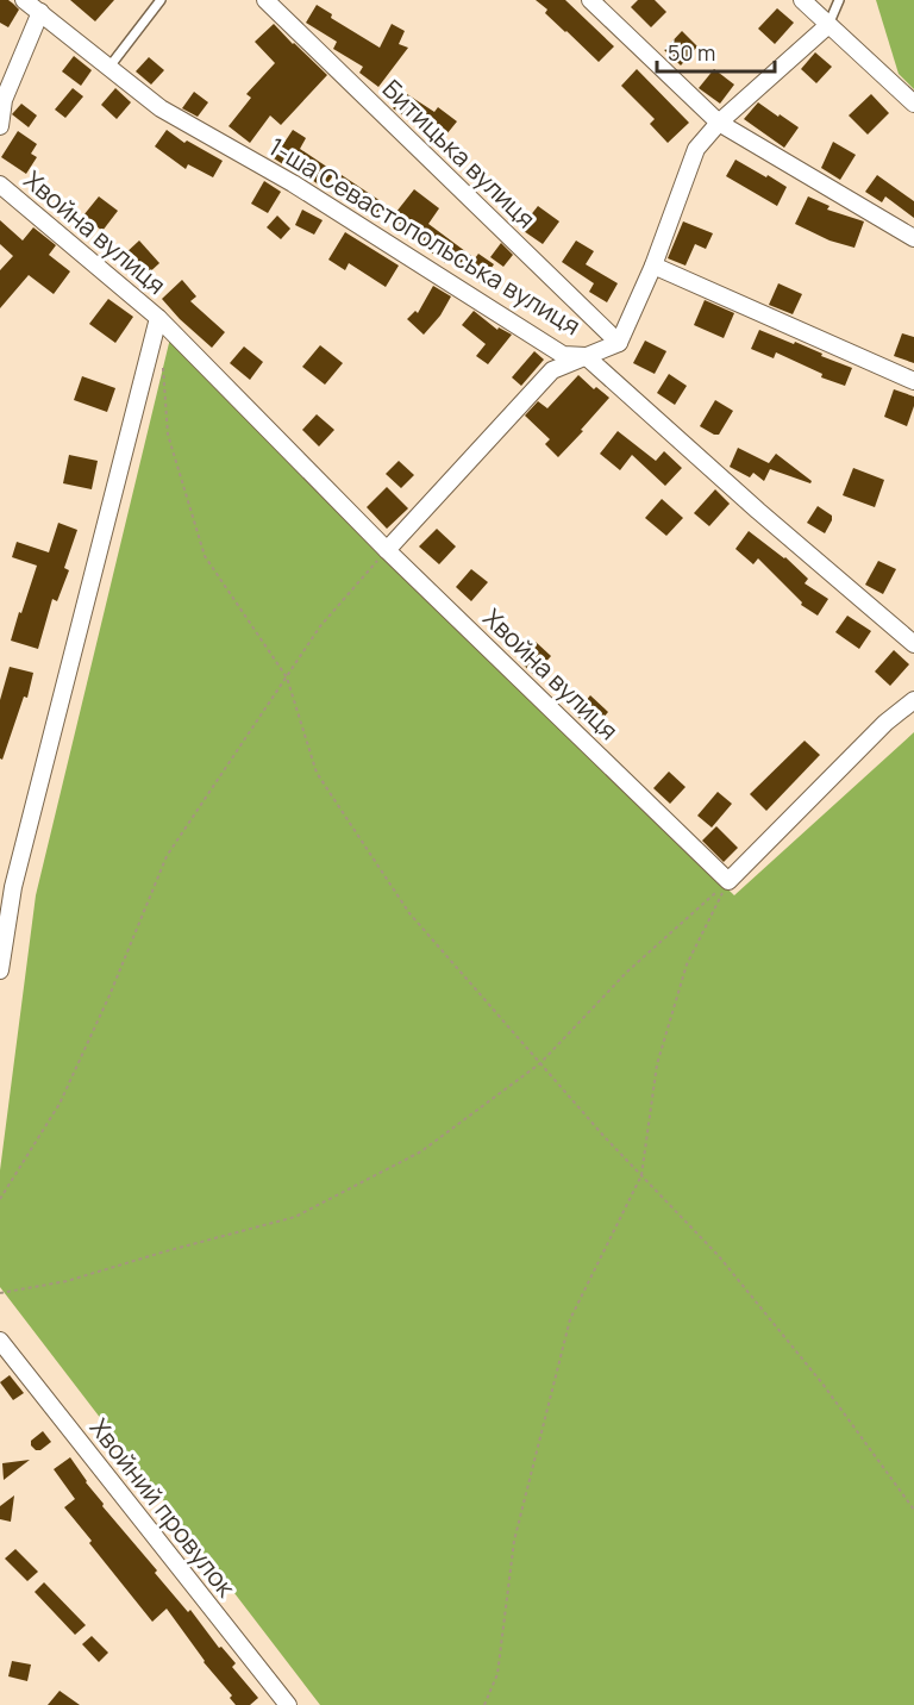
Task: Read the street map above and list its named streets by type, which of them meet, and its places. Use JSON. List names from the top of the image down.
{
  "streets": {
    "street": [
      "Битицька вулиця",
      "Хвойна вулиця",
      "1-ша Севастопольська вулиця",
      "Хвойний провулок"
    ]
  },
  "scale_bar": "50 m"
}
